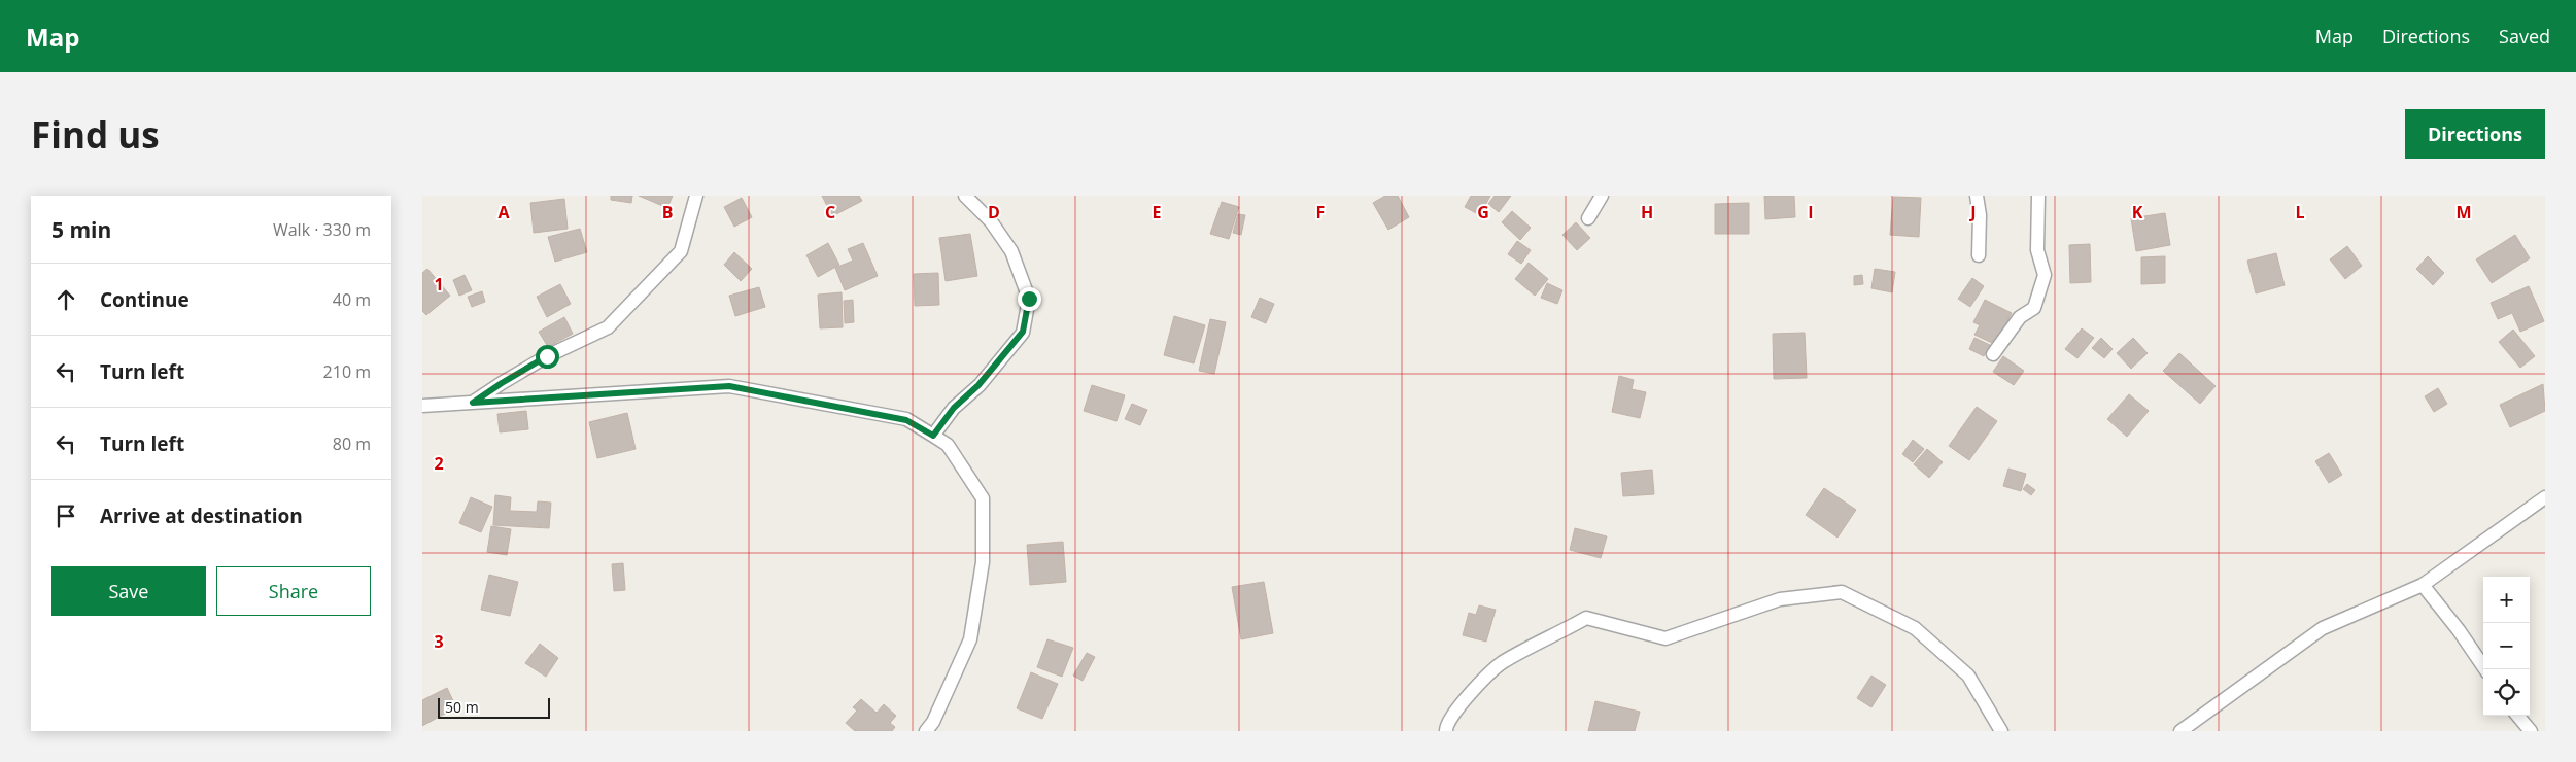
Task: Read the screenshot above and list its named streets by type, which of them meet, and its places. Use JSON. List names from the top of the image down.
{
  "scale_bar": "50 m",
  "page": {
    "header": "Map",
    "nav": ["Map", "Directions", "Saved"],
    "buttons": [
      "Directions",
      ["Save", "Share"]
    ],
    "title": "Find us",
    "heading": ["5 min", "Walk · 330 m"],
    "list": [
      ["Continue", "40 m"],
      ["Turn left", "210 m"],
      ["Turn left", "80 m"],
      "Arrive at destination"
    ],
    "map_buttons": ["+", "−"],
    "scale": "50 m"
  },
  "grid": {
    "columns": [
      "A",
      "B",
      "C",
      "D",
      "E",
      "F",
      "G",
      "H",
      "I",
      "J",
      "K",
      "L",
      "M"
    ],
    "rows": ["1", "2", "3"]
  }
}
